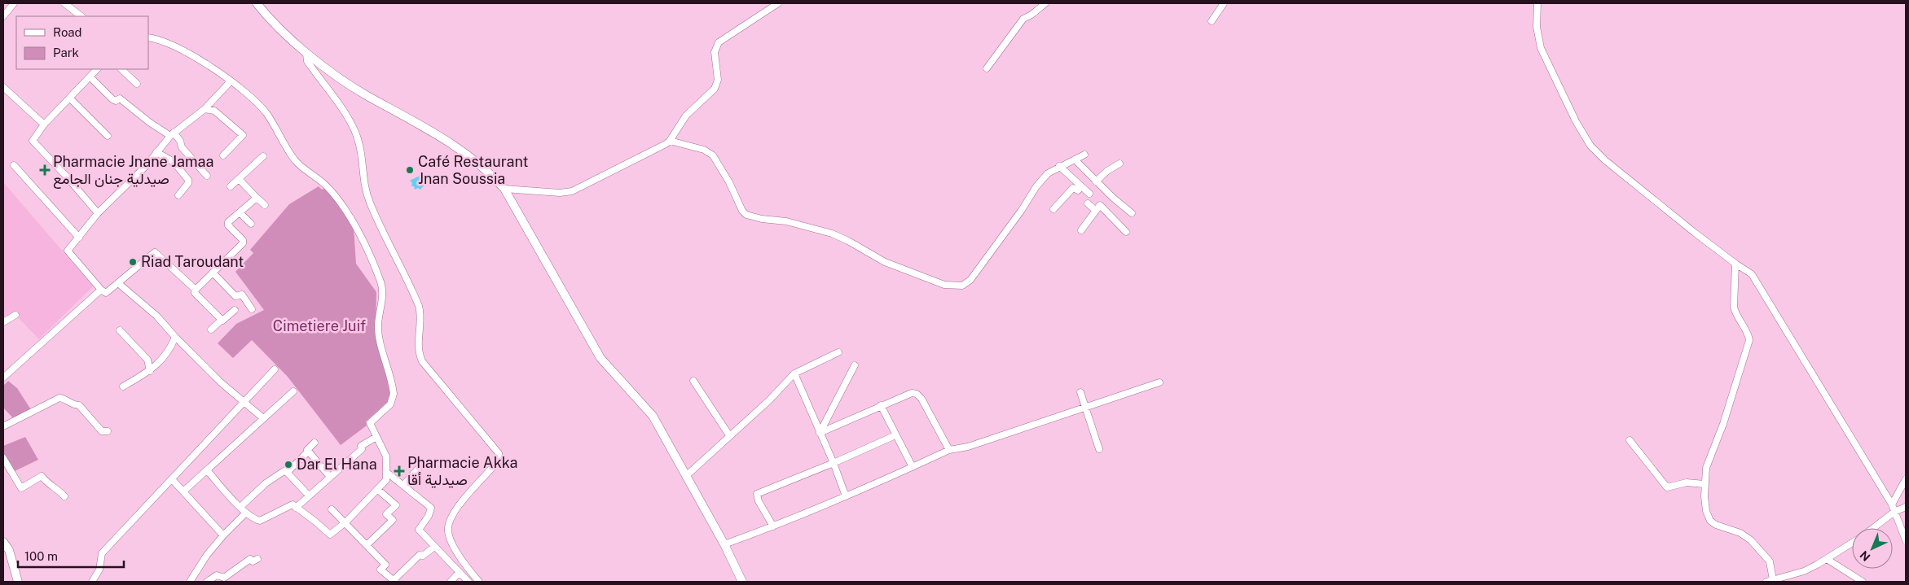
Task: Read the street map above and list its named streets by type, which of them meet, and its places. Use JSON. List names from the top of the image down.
{
  "parks": ["Cimetiere Juif"],
  "places": {
    "health": ["Pharmacie Jnane Jamaa صيدلية جنان الجامع", "Pharmacie Akka صيدلية أقا"],
    "other": ["Café Restaurant Jnan Soussia", "Riad Taroudant", "Dar El Hana"]
  },
  "legend": ["Road", "Park"],
  "scale_bar": "100 m",
  "north": "bottom left"
}
